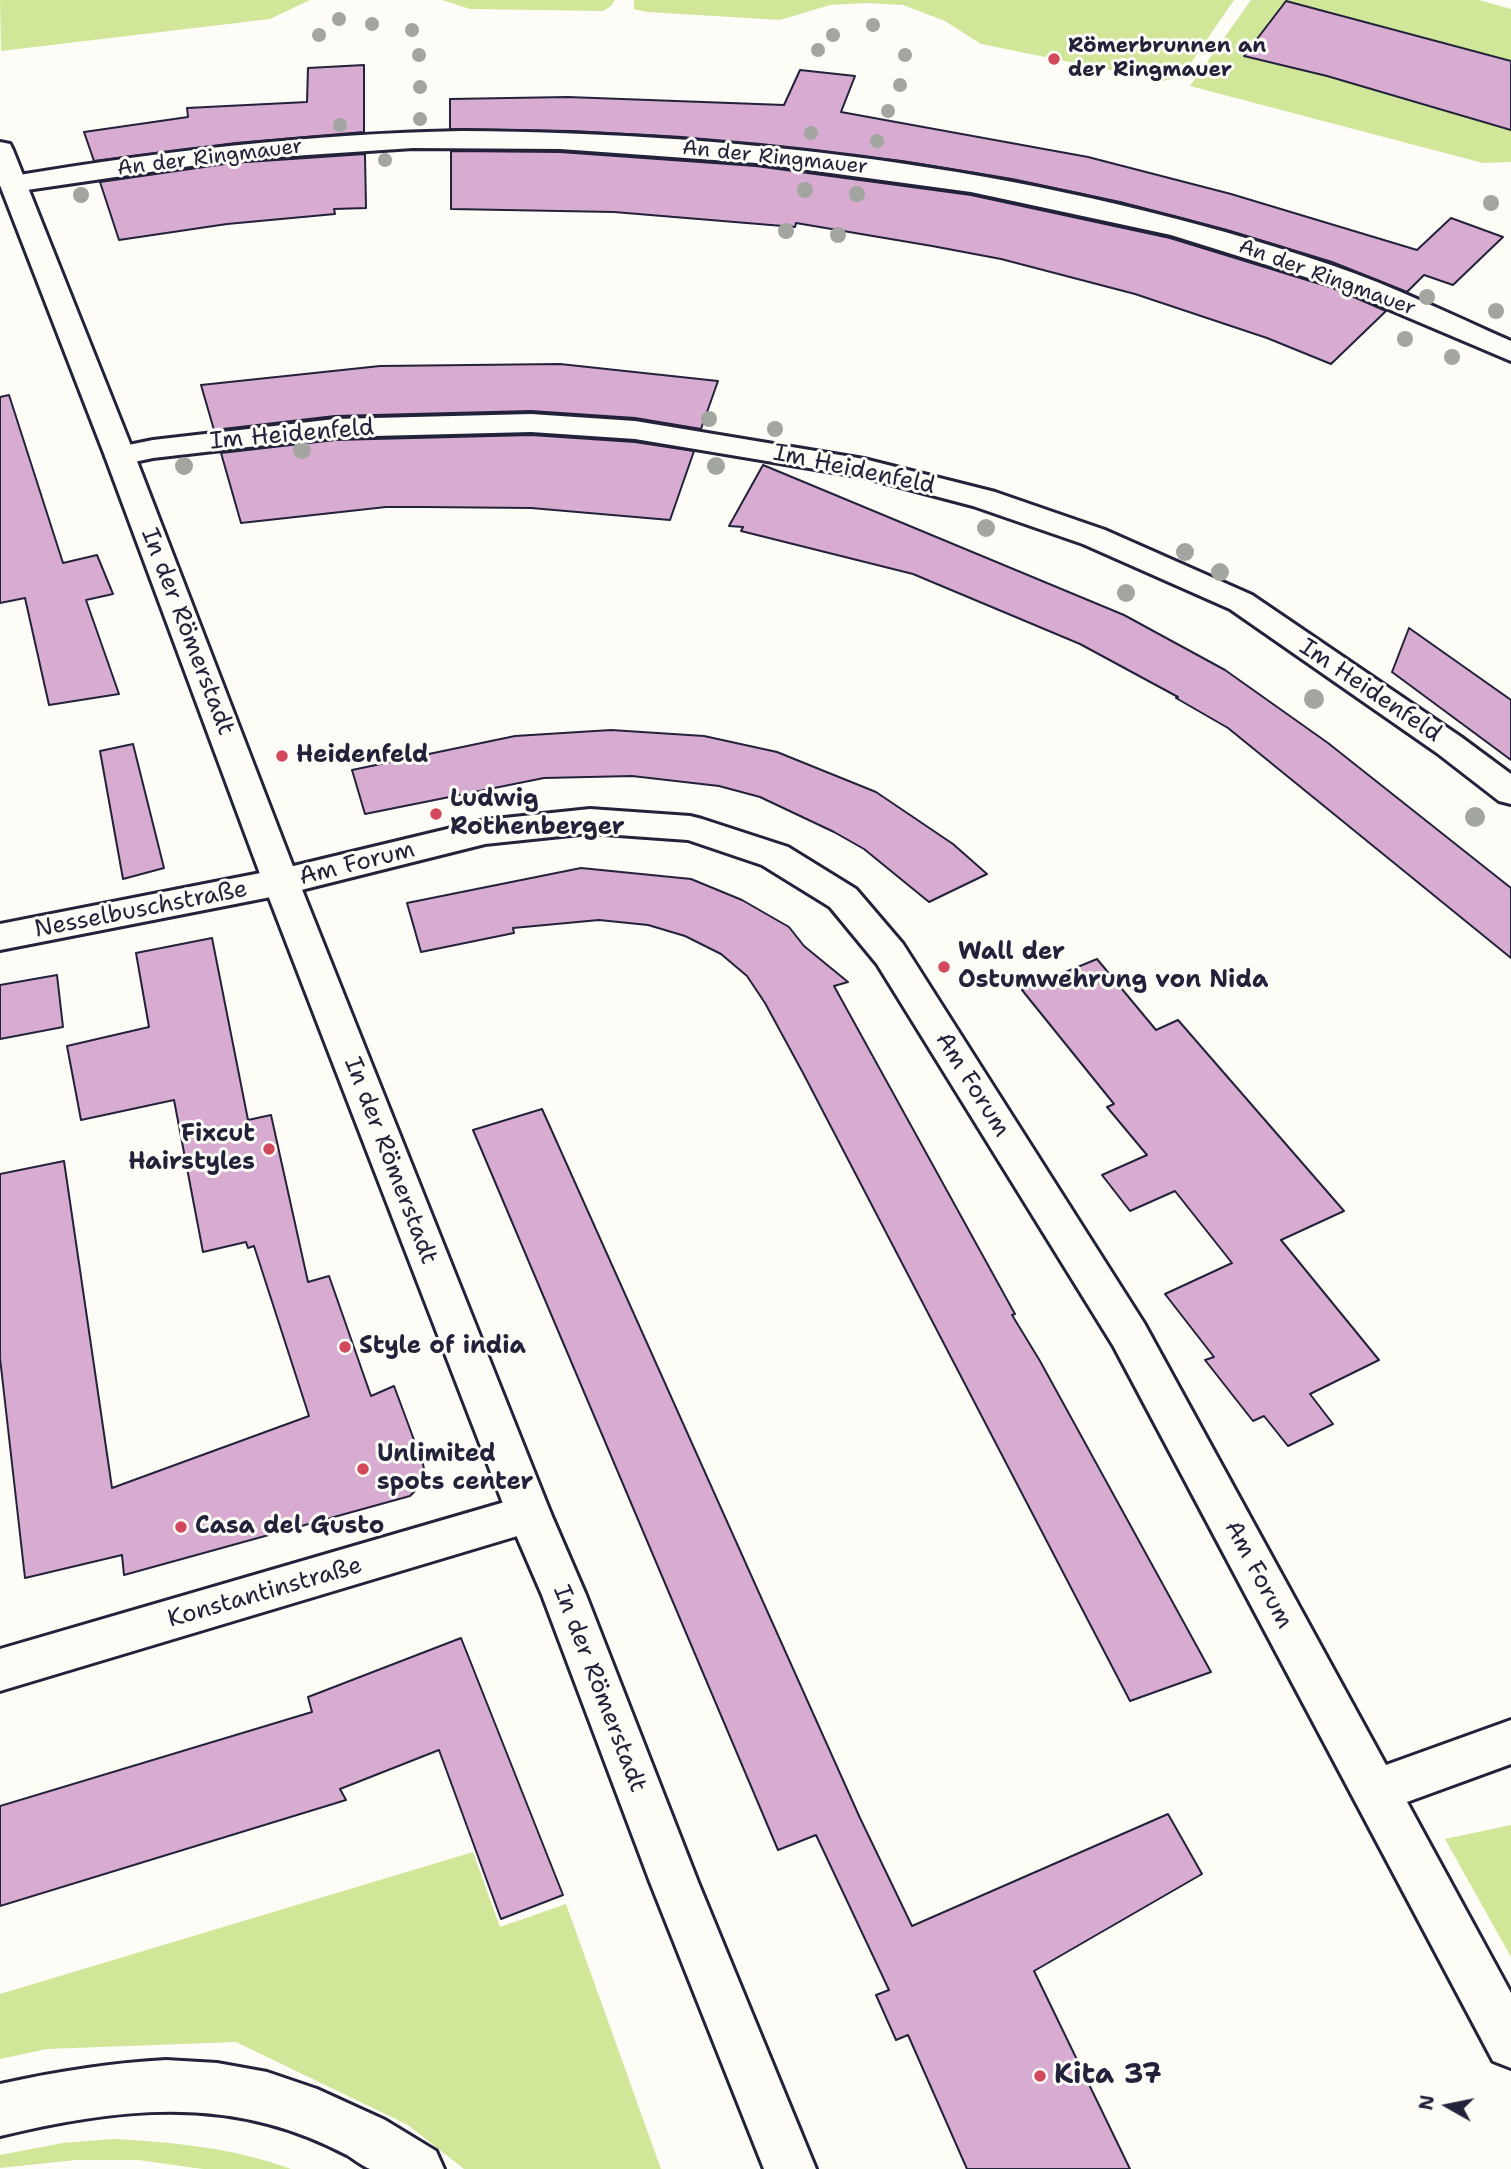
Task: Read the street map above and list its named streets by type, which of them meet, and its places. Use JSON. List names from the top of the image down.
{
  "streets": {
    "main road": [
      "An der Ringmauer",
      "Im Heidenfeld",
      "In der Römerstadt",
      "Am Forum",
      "Nesselbuschstraße",
      "Konstantinstraße"
    ]
  },
  "crossings": [
    ["An der Ringmauer", "In der Römerstadt"],
    ["Im Heidenfeld", "In der Römerstadt"],
    ["In der Römerstadt", "Am Forum"],
    ["In der Römerstadt", "Nesselbuschstraße"],
    ["In der Römerstadt", "Konstantinstraße"],
    ["Am Forum", "Nesselbuschstraße"]
  ],
  "places": [
    "Römerbrunnen an der Ringmauer",
    "Heidenfeld",
    "Ludwig Rothenberger",
    "Wall der Ostumwehrung von Nida",
    "Fixcut Hairstyles",
    "Style of india",
    "Unlimited spots center",
    "Casa del Gusto",
    "Kita 37"
  ],
  "north": "left"
}
